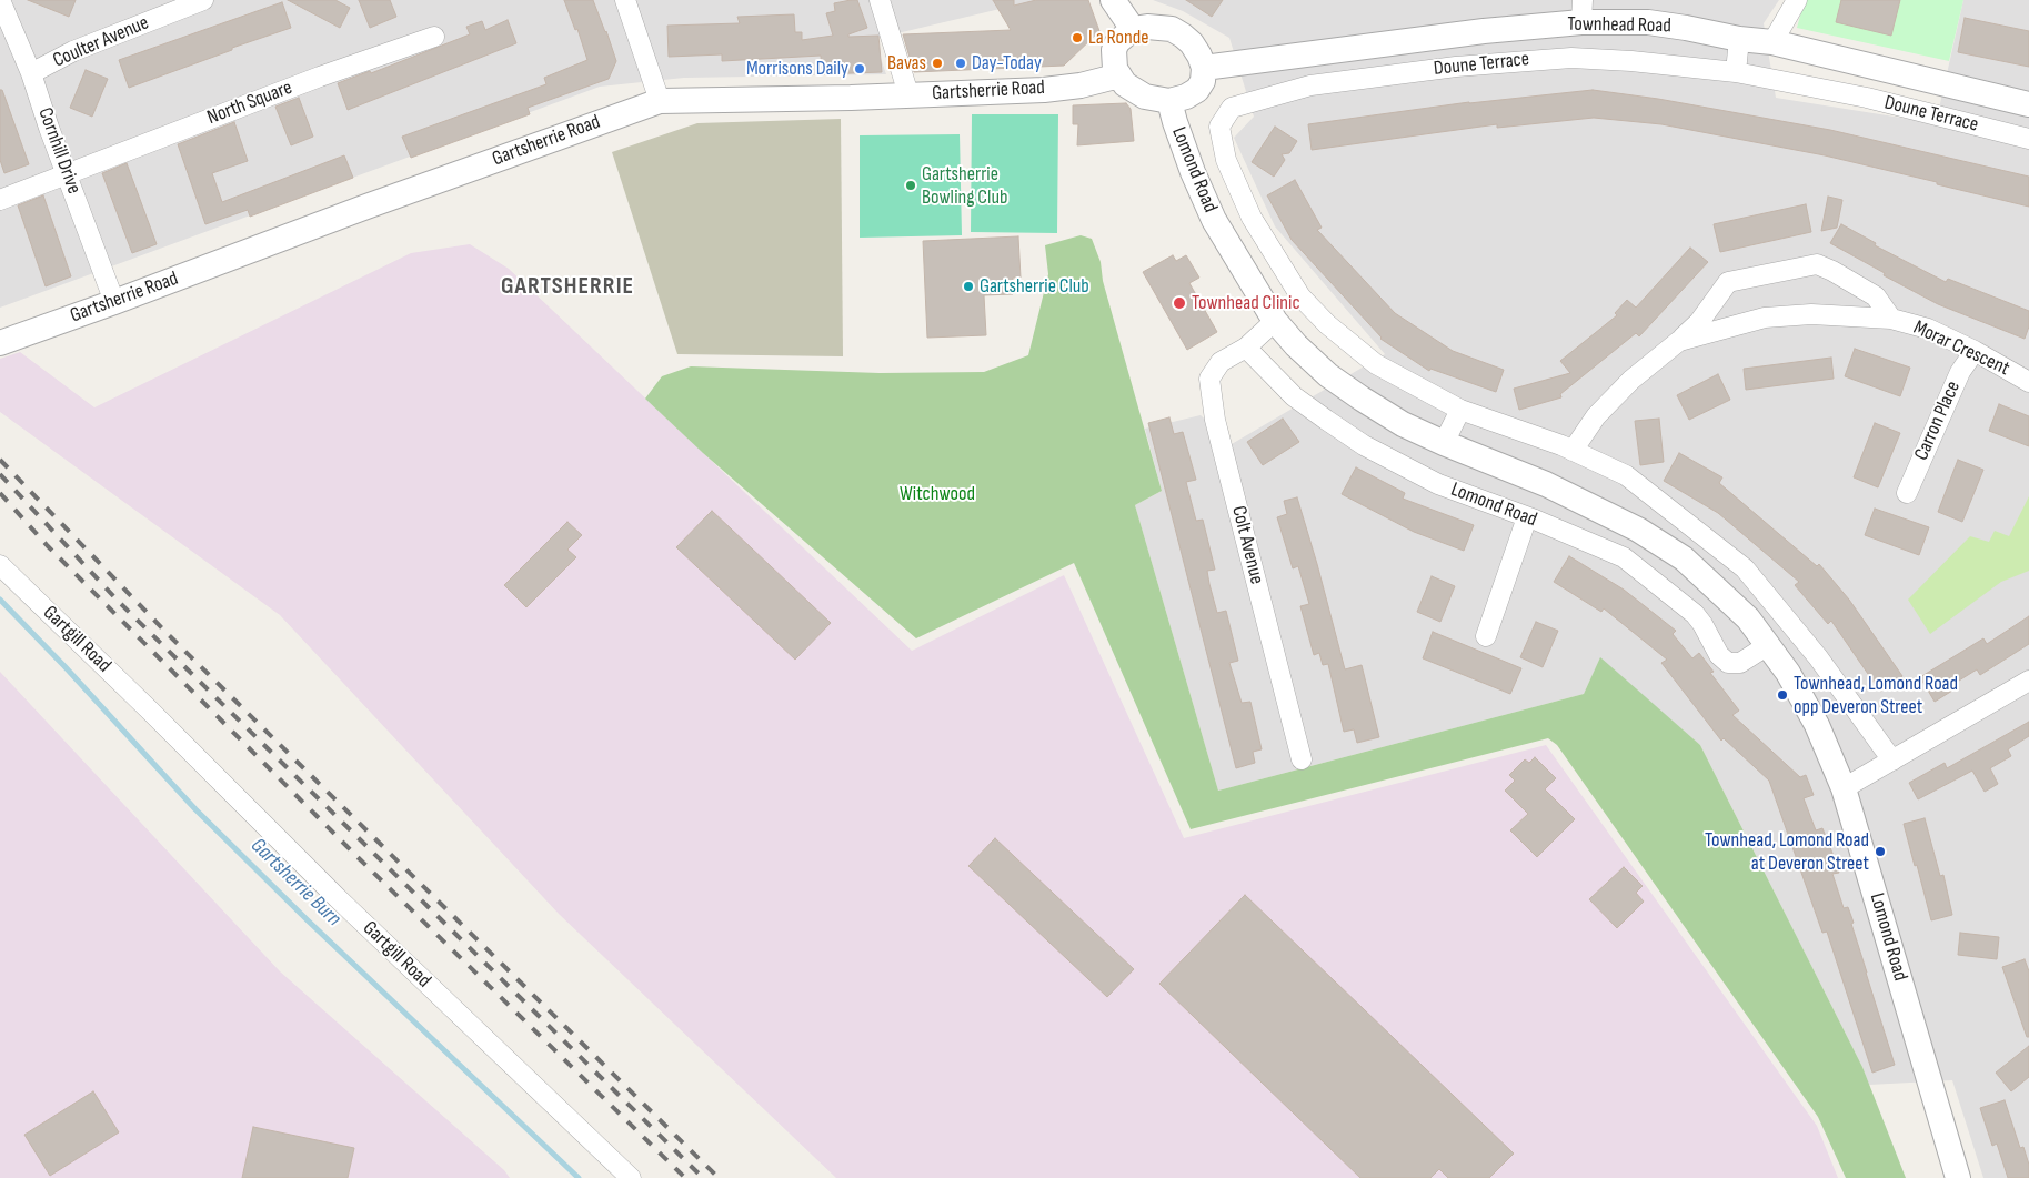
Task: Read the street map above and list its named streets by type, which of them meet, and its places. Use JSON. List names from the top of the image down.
{
  "streets": {
    "street": [
      "Townhead Road",
      "Coulter Avenue",
      "Doune Terrace",
      "Gartsherrie Road",
      "North Square",
      "Cornhill Drive",
      "Lomond Road",
      "Morar Crescent",
      "Carron Place",
      "Colt Avenue",
      "Gartgill Road"
    ]
  },
  "crossings": [
    ["Townhead Road", "Gartsherrie Road"],
    ["Townhead Road", "Lomond Road"],
    ["Coulter Avenue", "Cornhill Drive"],
    ["Doune Terrace", "Lomond Road"],
    ["Gartsherrie Road", "Cornhill Drive"],
    ["Gartsherrie Road", "Lomond Road"],
    ["North Square", "Cornhill Drive"],
    ["Lomond Road", "Morar Crescent"],
    ["Lomond Road", "Colt Avenue"],
    ["Morar Crescent", "Carron Place"]
  ],
  "districts": ["GARTSHERRIE"],
  "water": ["Gartsherrie Burn"],
  "parks": ["Witchwood"],
  "places": [
    "La Ronde",
    "Bavas",
    "Day-Today",
    "Morrisons Daily",
    "Gartsherrie Bowling Club",
    "Gartsherrie Club",
    "Townhead Clinic",
    "Townhead, Lomond Road opp Deveron Street",
    "Townhead, Lomond Road at Deveron Street"
  ]
}
